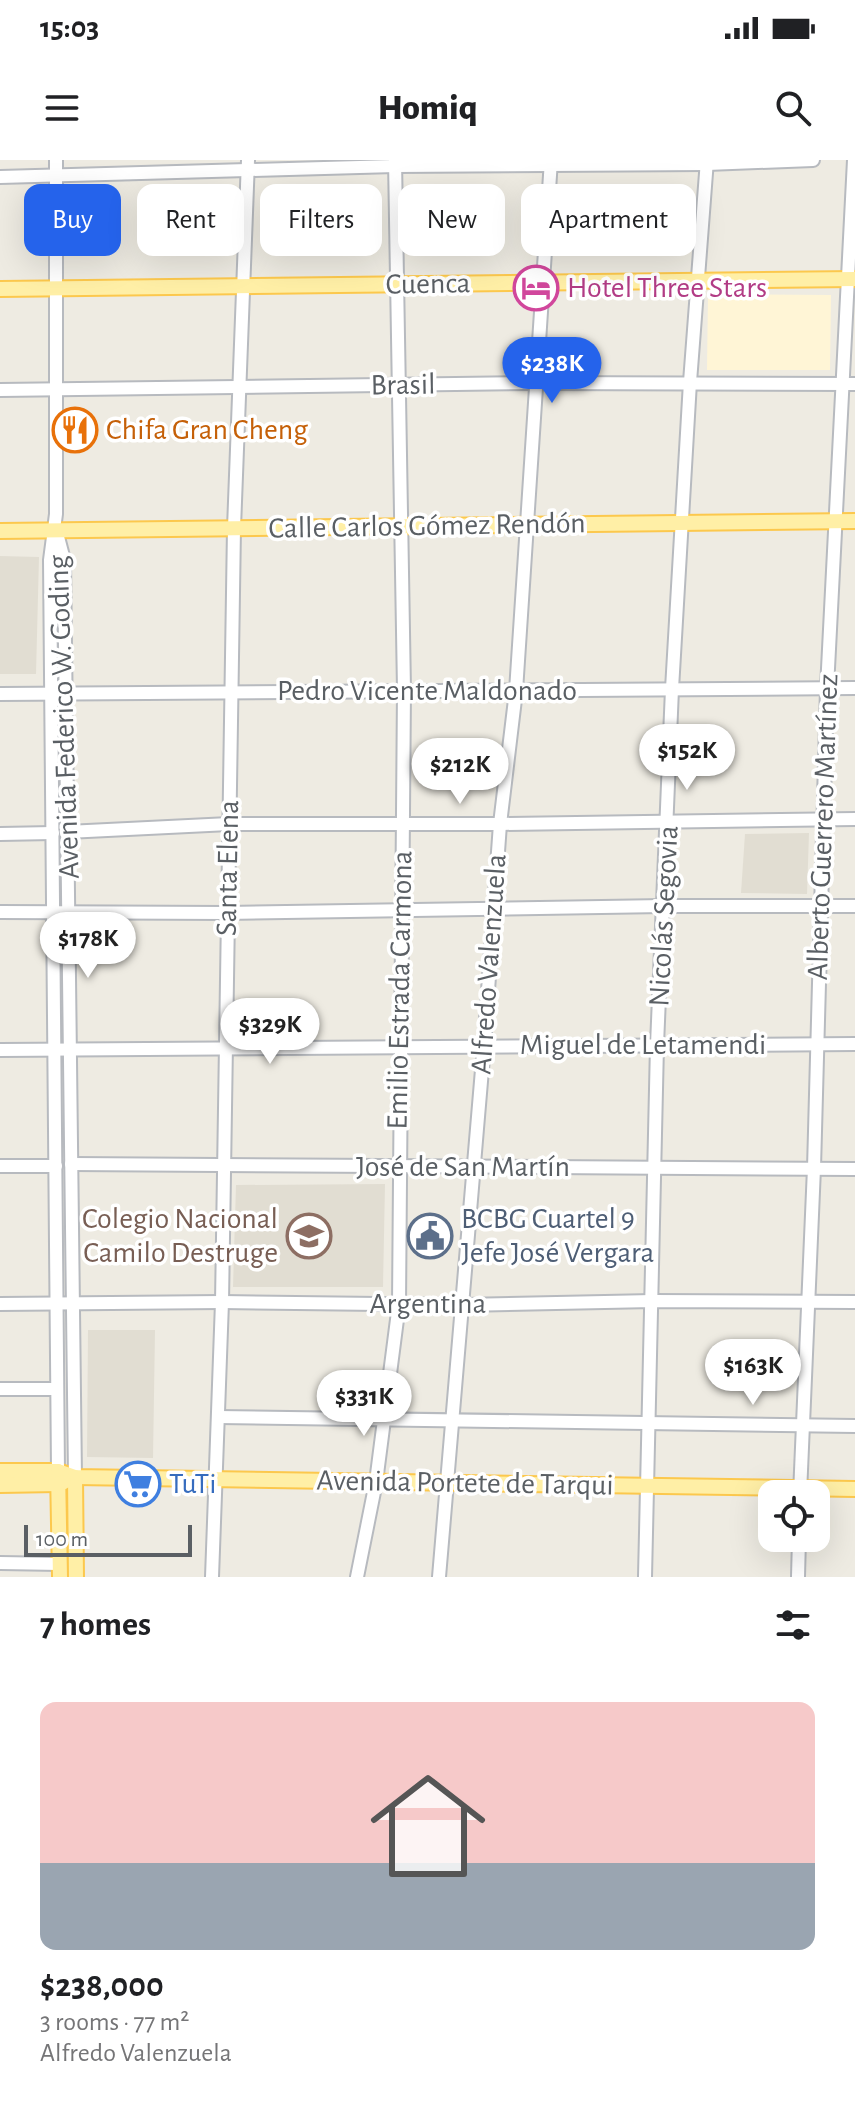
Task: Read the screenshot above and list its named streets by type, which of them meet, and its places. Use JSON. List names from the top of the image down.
{
  "streets": {
    "main road": [
      "Cuenca",
      "Calle Carlos Gómez Rendón",
      "Avenida Federico W. Goding",
      "Avenida Portete de Tarqui"
    ],
    "street": [
      "Brasil",
      "Pedro Vicente Maldonado",
      "Alberto Guerrero Martínez",
      "Santa Elena",
      "Nicolás Segovia",
      "Alfredo Valenzuela",
      "Emilio Estrada Carmona",
      "Miguel de Letamendi",
      "José de San Martín",
      "Argentina"
    ]
  },
  "crossings": [
    ["Cuenca", "Avenida Federico W. Goding"],
    ["Cuenca", "Alberto Guerrero Martínez"],
    ["Cuenca", "Santa Elena"],
    ["Cuenca", "Nicolás Segovia"],
    ["Cuenca", "Alfredo Valenzuela"],
    ["Cuenca", "Emilio Estrada Carmona"],
    ["Brasil", "Avenida Federico W. Goding"],
    ["Brasil", "Alberto Guerrero Martínez"],
    ["Brasil", "Santa Elena"],
    ["Brasil", "Nicolás Segovia"],
    ["Brasil", "Alfredo Valenzuela"],
    ["Brasil", "Emilio Estrada Carmona"],
    ["Calle Carlos Gómez Rendón", "Avenida Federico W. Goding"],
    ["Calle Carlos Gómez Rendón", "Alberto Guerrero Martínez"],
    ["Calle Carlos Gómez Rendón", "Santa Elena"],
    ["Calle Carlos Gómez Rendón", "Nicolás Segovia"],
    ["Calle Carlos Gómez Rendón", "Alfredo Valenzuela"],
    ["Calle Carlos Gómez Rendón", "Emilio Estrada Carmona"],
    ["Pedro Vicente Maldonado", "Avenida Federico W. Goding"],
    ["Pedro Vicente Maldonado", "Alberto Guerrero Martínez"],
    ["Pedro Vicente Maldonado", "Santa Elena"],
    ["Pedro Vicente Maldonado", "Nicolás Segovia"],
    ["Pedro Vicente Maldonado", "Alfredo Valenzuela"],
    ["Pedro Vicente Maldonado", "Emilio Estrada Carmona"],
    ["Avenida Federico W. Goding", "Miguel de Letamendi"],
    ["Avenida Federico W. Goding", "José de San Martín"],
    ["Avenida Federico W. Goding", "Argentina"],
    ["Avenida Federico W. Goding", "Avenida Portete de Tarqui"],
    ["Alberto Guerrero Martínez", "Miguel de Letamendi"],
    ["Alberto Guerrero Martínez", "José de San Martín"],
    ["Alberto Guerrero Martínez", "Argentina"],
    ["Santa Elena", "Miguel de Letamendi"],
    ["Santa Elena", "José de San Martín"],
    ["Santa Elena", "Argentina"],
    ["Santa Elena", "Avenida Portete de Tarqui"],
    ["Nicolás Segovia", "Miguel de Letamendi"],
    ["Nicolás Segovia", "José de San Martín"],
    ["Nicolás Segovia", "Argentina"],
    ["Nicolás Segovia", "Avenida Portete de Tarqui"],
    ["Alfredo Valenzuela", "Miguel de Letamendi"],
    ["Alfredo Valenzuela", "José de San Martín"],
    ["Alfredo Valenzuela", "Argentina"],
    ["Alfredo Valenzuela", "Avenida Portete de Tarqui"],
    ["Emilio Estrada Carmona", "Miguel de Letamendi"],
    ["Emilio Estrada Carmona", "José de San Martín"],
    ["Emilio Estrada Carmona", "Argentina"],
    ["Emilio Estrada Carmona", "Avenida Portete de Tarqui"]
  ],
  "places": {
    "hotel": ["Hotel Three Stars"],
    "restaurant": ["Chifa Gran Cheng"],
    "school or university": ["Colegio Nacional Camilo Destruge"],
    "public building": ["BCBG Cuartel 9 Jefe José Vergara"],
    "supermarket": ["TuTi"]
  },
  "scale_bar": "100 m",
  "page": {
    "status": "15:03",
    "header": "Homiq",
    "chip": [
      "Buy",
      "Rent",
      "Filters",
      "New",
      "Apartment"
    ],
    "price": [
      "$238K",
      "$152K",
      "$212K",
      "$178K",
      "$329K",
      "$163K",
      "$331K"
    ],
    "scale": "100 m",
    "heading": "7 homes",
    "list": [
      {
        "name": "$238,000",
        "note": "3 rooms · 77 m² · Alfredo Valenzuela"
      }
    ]
  }
}
